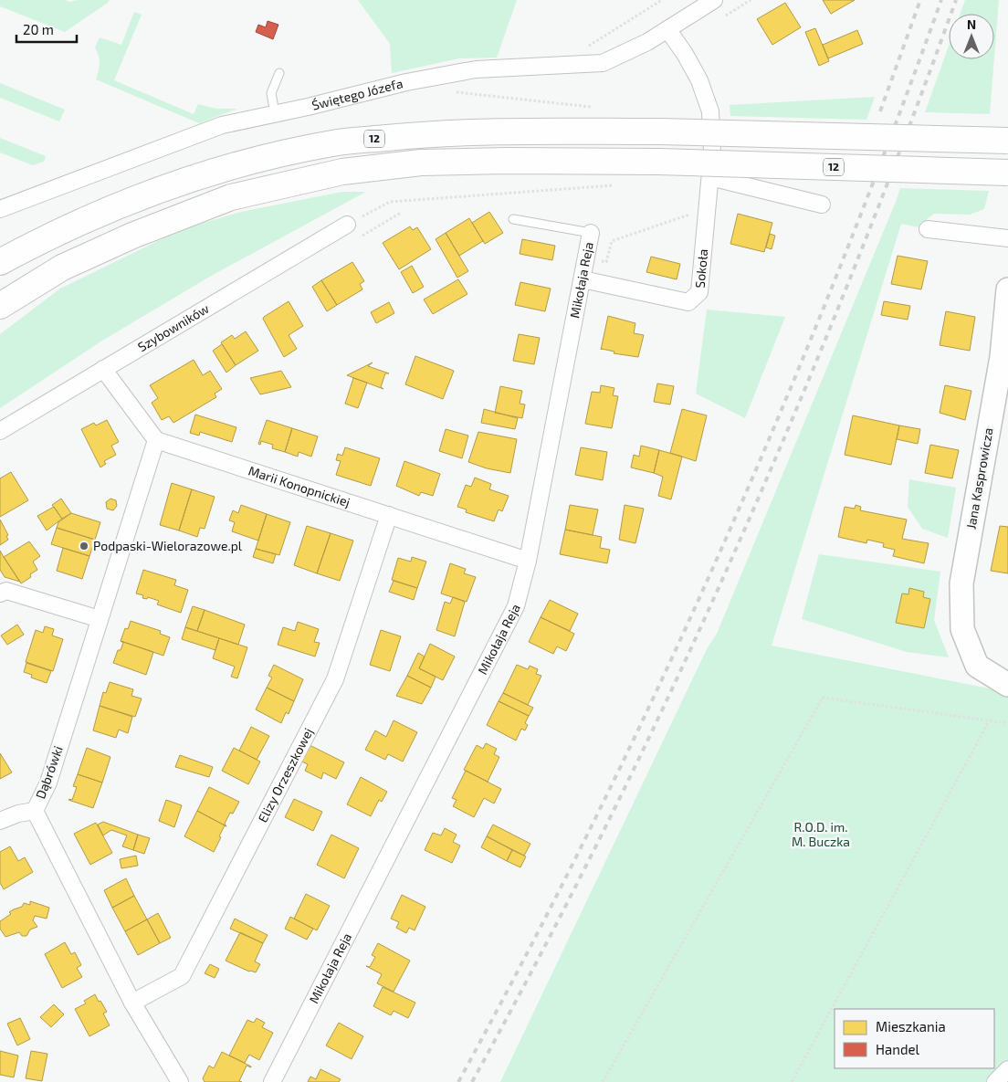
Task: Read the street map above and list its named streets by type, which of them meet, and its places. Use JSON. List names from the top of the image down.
{
  "streets": {
    "main road": ["12"],
    "street": [
      "Świętego Józefa",
      "Sokoła",
      "Mikołaja Reja",
      "Szybowników",
      "Jana Kasprowicza",
      "Marii Konopnickiej",
      "Dąbrówki",
      "Elizy Orzeszkowej"
    ]
  },
  "crossings": [
    ["Świętego Józefa", "Sokoła"],
    ["Sokoła", "Mikołaja Reja"],
    ["Mikołaja Reja", "Marii Konopnickiej"],
    ["Marii Konopnickiej", "Dąbrówki"],
    ["Marii Konopnickiej", "Elizy Orzeszkowej"],
    ["Dąbrówki", "Elizy Orzeszkowej"]
  ],
  "parks": ["R.O.D. im. M. Buczka"],
  "places": ["Podpaski-Wielorazowe.pl"],
  "legend": ["Mieszkania", "Handel"],
  "scale_bar": "20 m",
  "north": "top"
}
